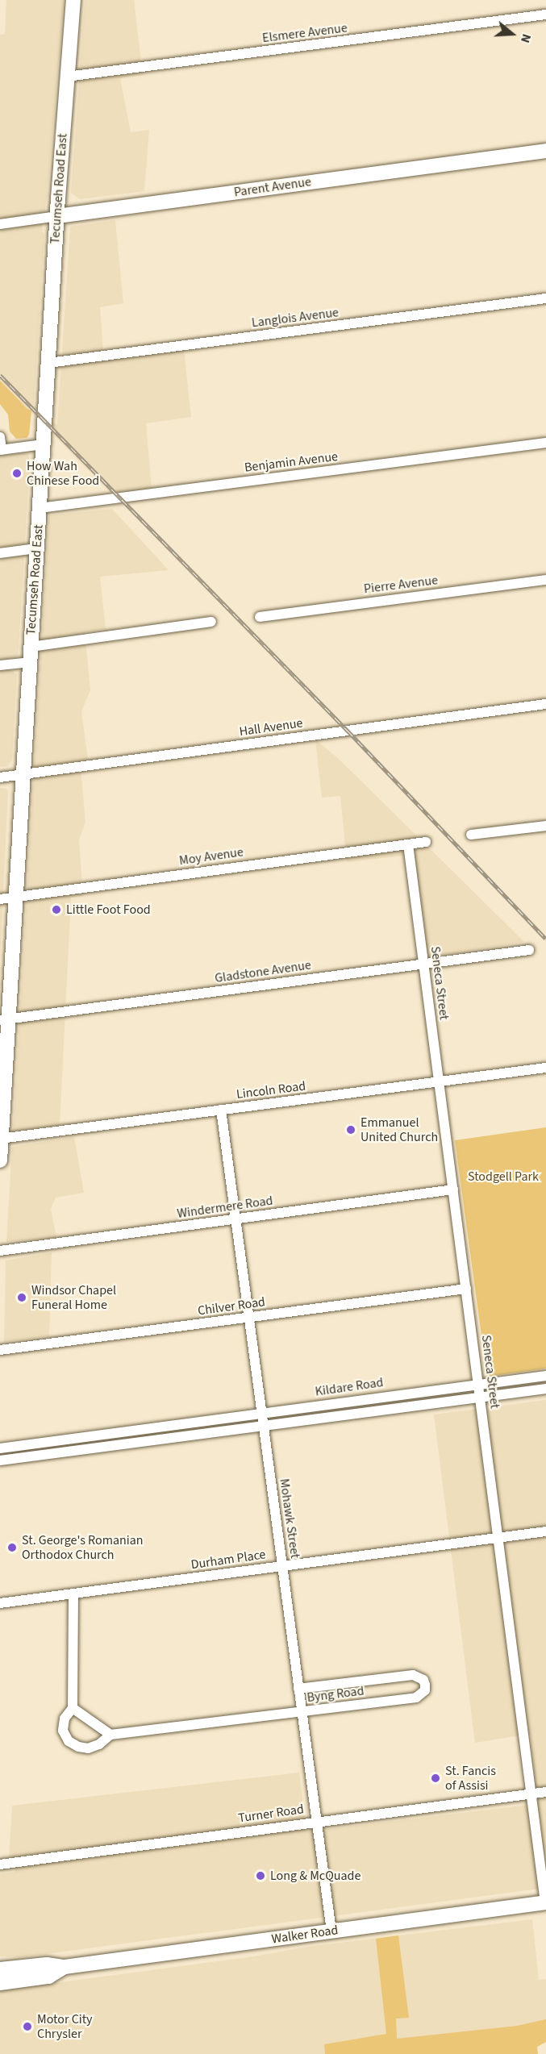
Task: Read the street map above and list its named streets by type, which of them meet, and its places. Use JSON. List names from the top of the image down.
{
  "streets": {
    "main road": ["Parent Avenue", "Tecumseh Road East", "Walker Road"],
    "street": [
      "Elsmere Avenue",
      "Langlois Avenue",
      "Benjamin Avenue",
      "Pierre Avenue",
      "Hall Avenue",
      "Moy Avenue",
      "Gladstone Avenue",
      "Seneca Street",
      "Lincoln Road",
      "Windermere Road",
      "Chilver Road",
      "Kildare Road",
      "Mohawk Street",
      "Durham Place",
      "Byng Road",
      "Turner Road"
    ]
  },
  "crossings": [
    ["Elsmere Avenue", "Tecumseh Road East"],
    ["Parent Avenue", "Tecumseh Road East"],
    ["Tecumseh Road East", "Langlois Avenue"],
    ["Tecumseh Road East", "Benjamin Avenue"],
    ["Tecumseh Road East", "Hall Avenue"],
    ["Tecumseh Road East", "Moy Avenue"],
    ["Tecumseh Road East", "Gladstone Avenue"],
    ["Tecumseh Road East", "Lincoln Road"],
    ["Moy Avenue", "Seneca Street"],
    ["Gladstone Avenue", "Seneca Street"],
    ["Seneca Street", "Lincoln Road"],
    ["Seneca Street", "Windermere Road"],
    ["Seneca Street", "Chilver Road"],
    ["Seneca Street", "Kildare Road"],
    ["Seneca Street", "Durham Place"],
    ["Seneca Street", "Turner Road"],
    ["Seneca Street", "Walker Road"],
    ["Lincoln Road", "Mohawk Street"],
    ["Windermere Road", "Mohawk Street"],
    ["Chilver Road", "Mohawk Street"],
    ["Kildare Road", "Mohawk Street"],
    ["Mohawk Street", "Durham Place"],
    ["Mohawk Street", "Byng Road"],
    ["Mohawk Street", "Turner Road"],
    ["Mohawk Street", "Walker Road"],
    ["Durham Place", "Byng Road"]
  ],
  "parks": ["Stodgell Park"],
  "places": [
    "How Wah Chinese Food",
    "Little Foot Food",
    "Emmanuel United Church",
    "Windsor Chapel Funeral Home",
    "St. George's Romanian Orthodox Church",
    "St. Fancis of Assisi",
    "Long & McQuade",
    "Motor City Chrysler"
  ],
  "north": "right"
}
